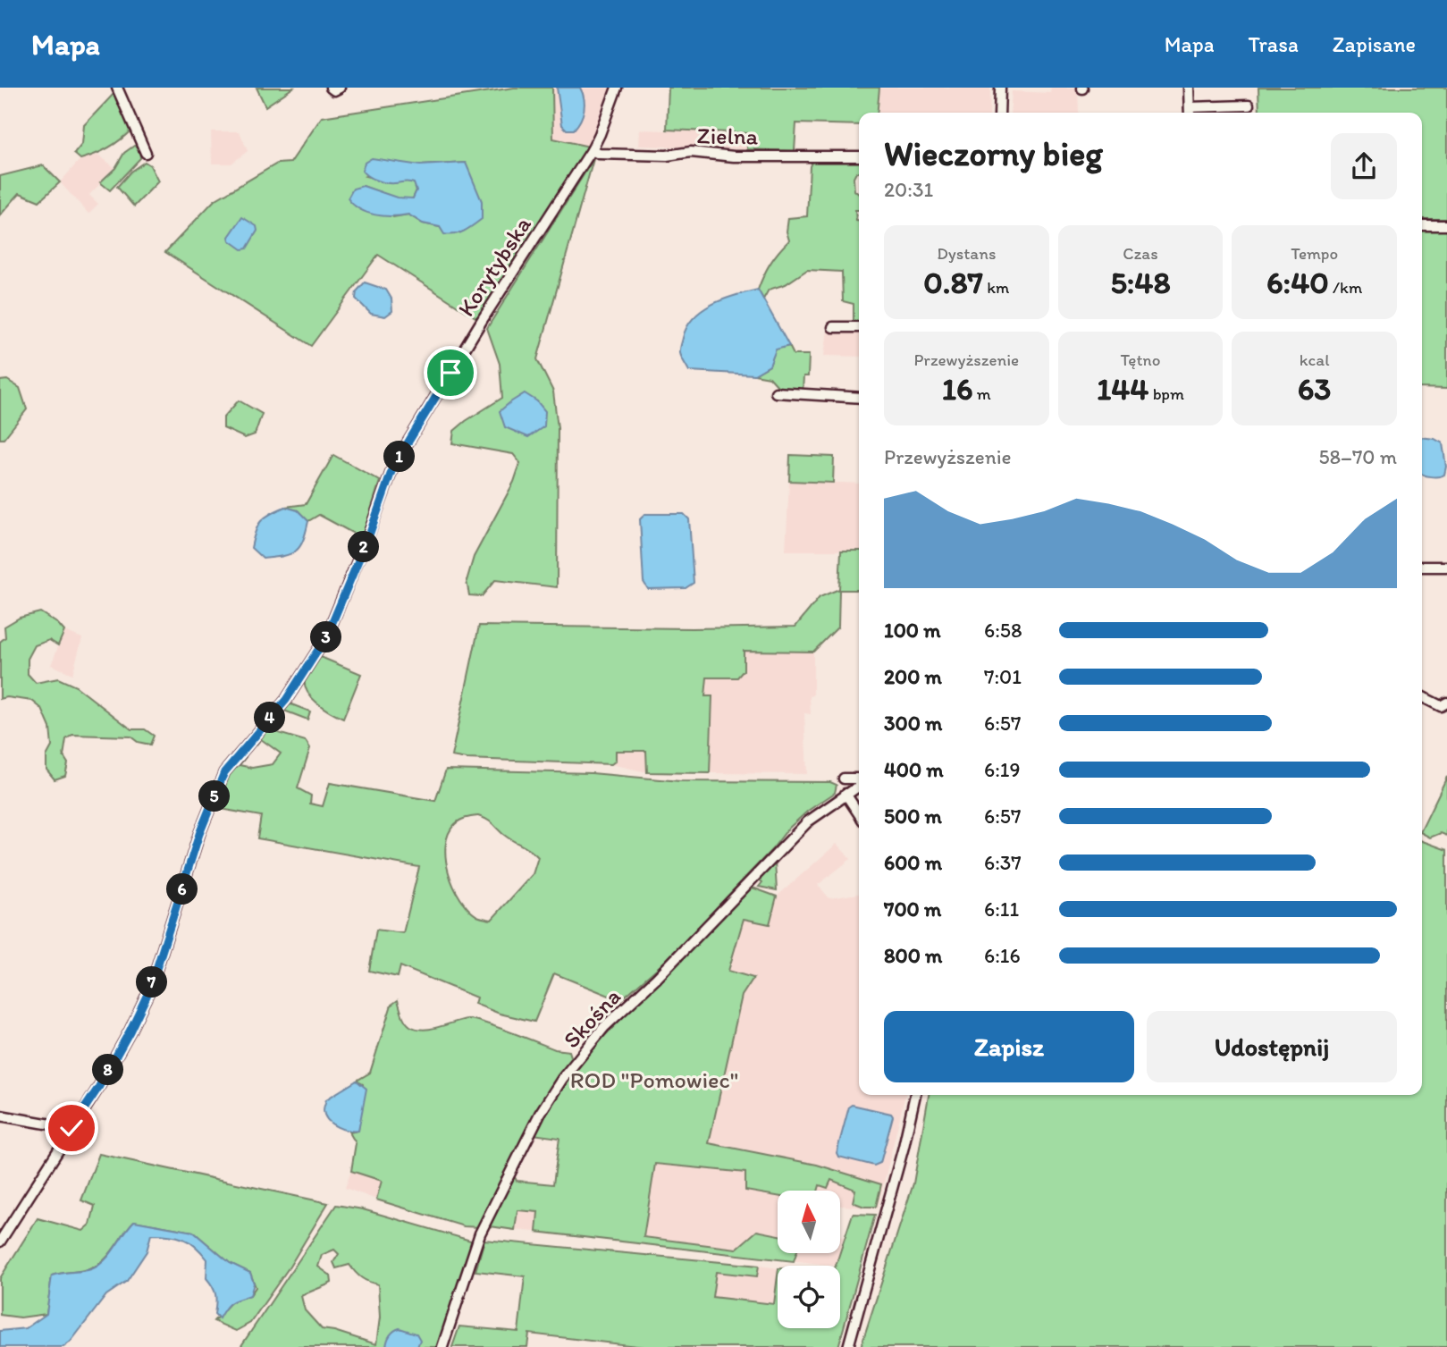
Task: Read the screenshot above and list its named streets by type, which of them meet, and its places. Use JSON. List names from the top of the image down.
{
  "streets": {
    "street": ["Zielna", "Korytybska", "Skośna"]
  },
  "crossings": [
    ["Zielna", "Korytybska"]
  ],
  "parks": ["ROD \"Pomowiec\""],
  "north": "top",
  "page": {
    "header": "Mapa",
    "nav": ["Mapa", "Trasa", "Zapisane"],
    "heading": ["Wieczorny bieg", "20:31"],
    "stats": [
      ["Dystans", "0.87 km"],
      ["Czas", "5:48"],
      ["Tempo", "6:40 /km"],
      ["Przewyższenie", "16 m"],
      ["Tętno", "144 bpm"],
      ["kcal", "63"]
    ],
    "chart": ["Przewyższenie", "58–70 m"],
    "pins": [
      "1",
      "2",
      "3",
      "4",
      "5",
      "6",
      "7",
      "8"
    ],
    "list": [
      {
        "name": "100 m",
        "note": "6:58"
      },
      {
        "name": "200 m",
        "note": "7:01"
      },
      {
        "name": "300 m",
        "note": "6:57"
      },
      {
        "name": "400 m",
        "note": "6:19"
      },
      {
        "name": "500 m",
        "note": "6:57"
      },
      {
        "name": "600 m",
        "note": "6:37"
      },
      {
        "name": "700 m",
        "note": "6:11"
      },
      {
        "name": "800 m",
        "note": "6:16"
      }
    ],
    "buttons": ["Zapisz", "Udostępnij"]
  }
}
